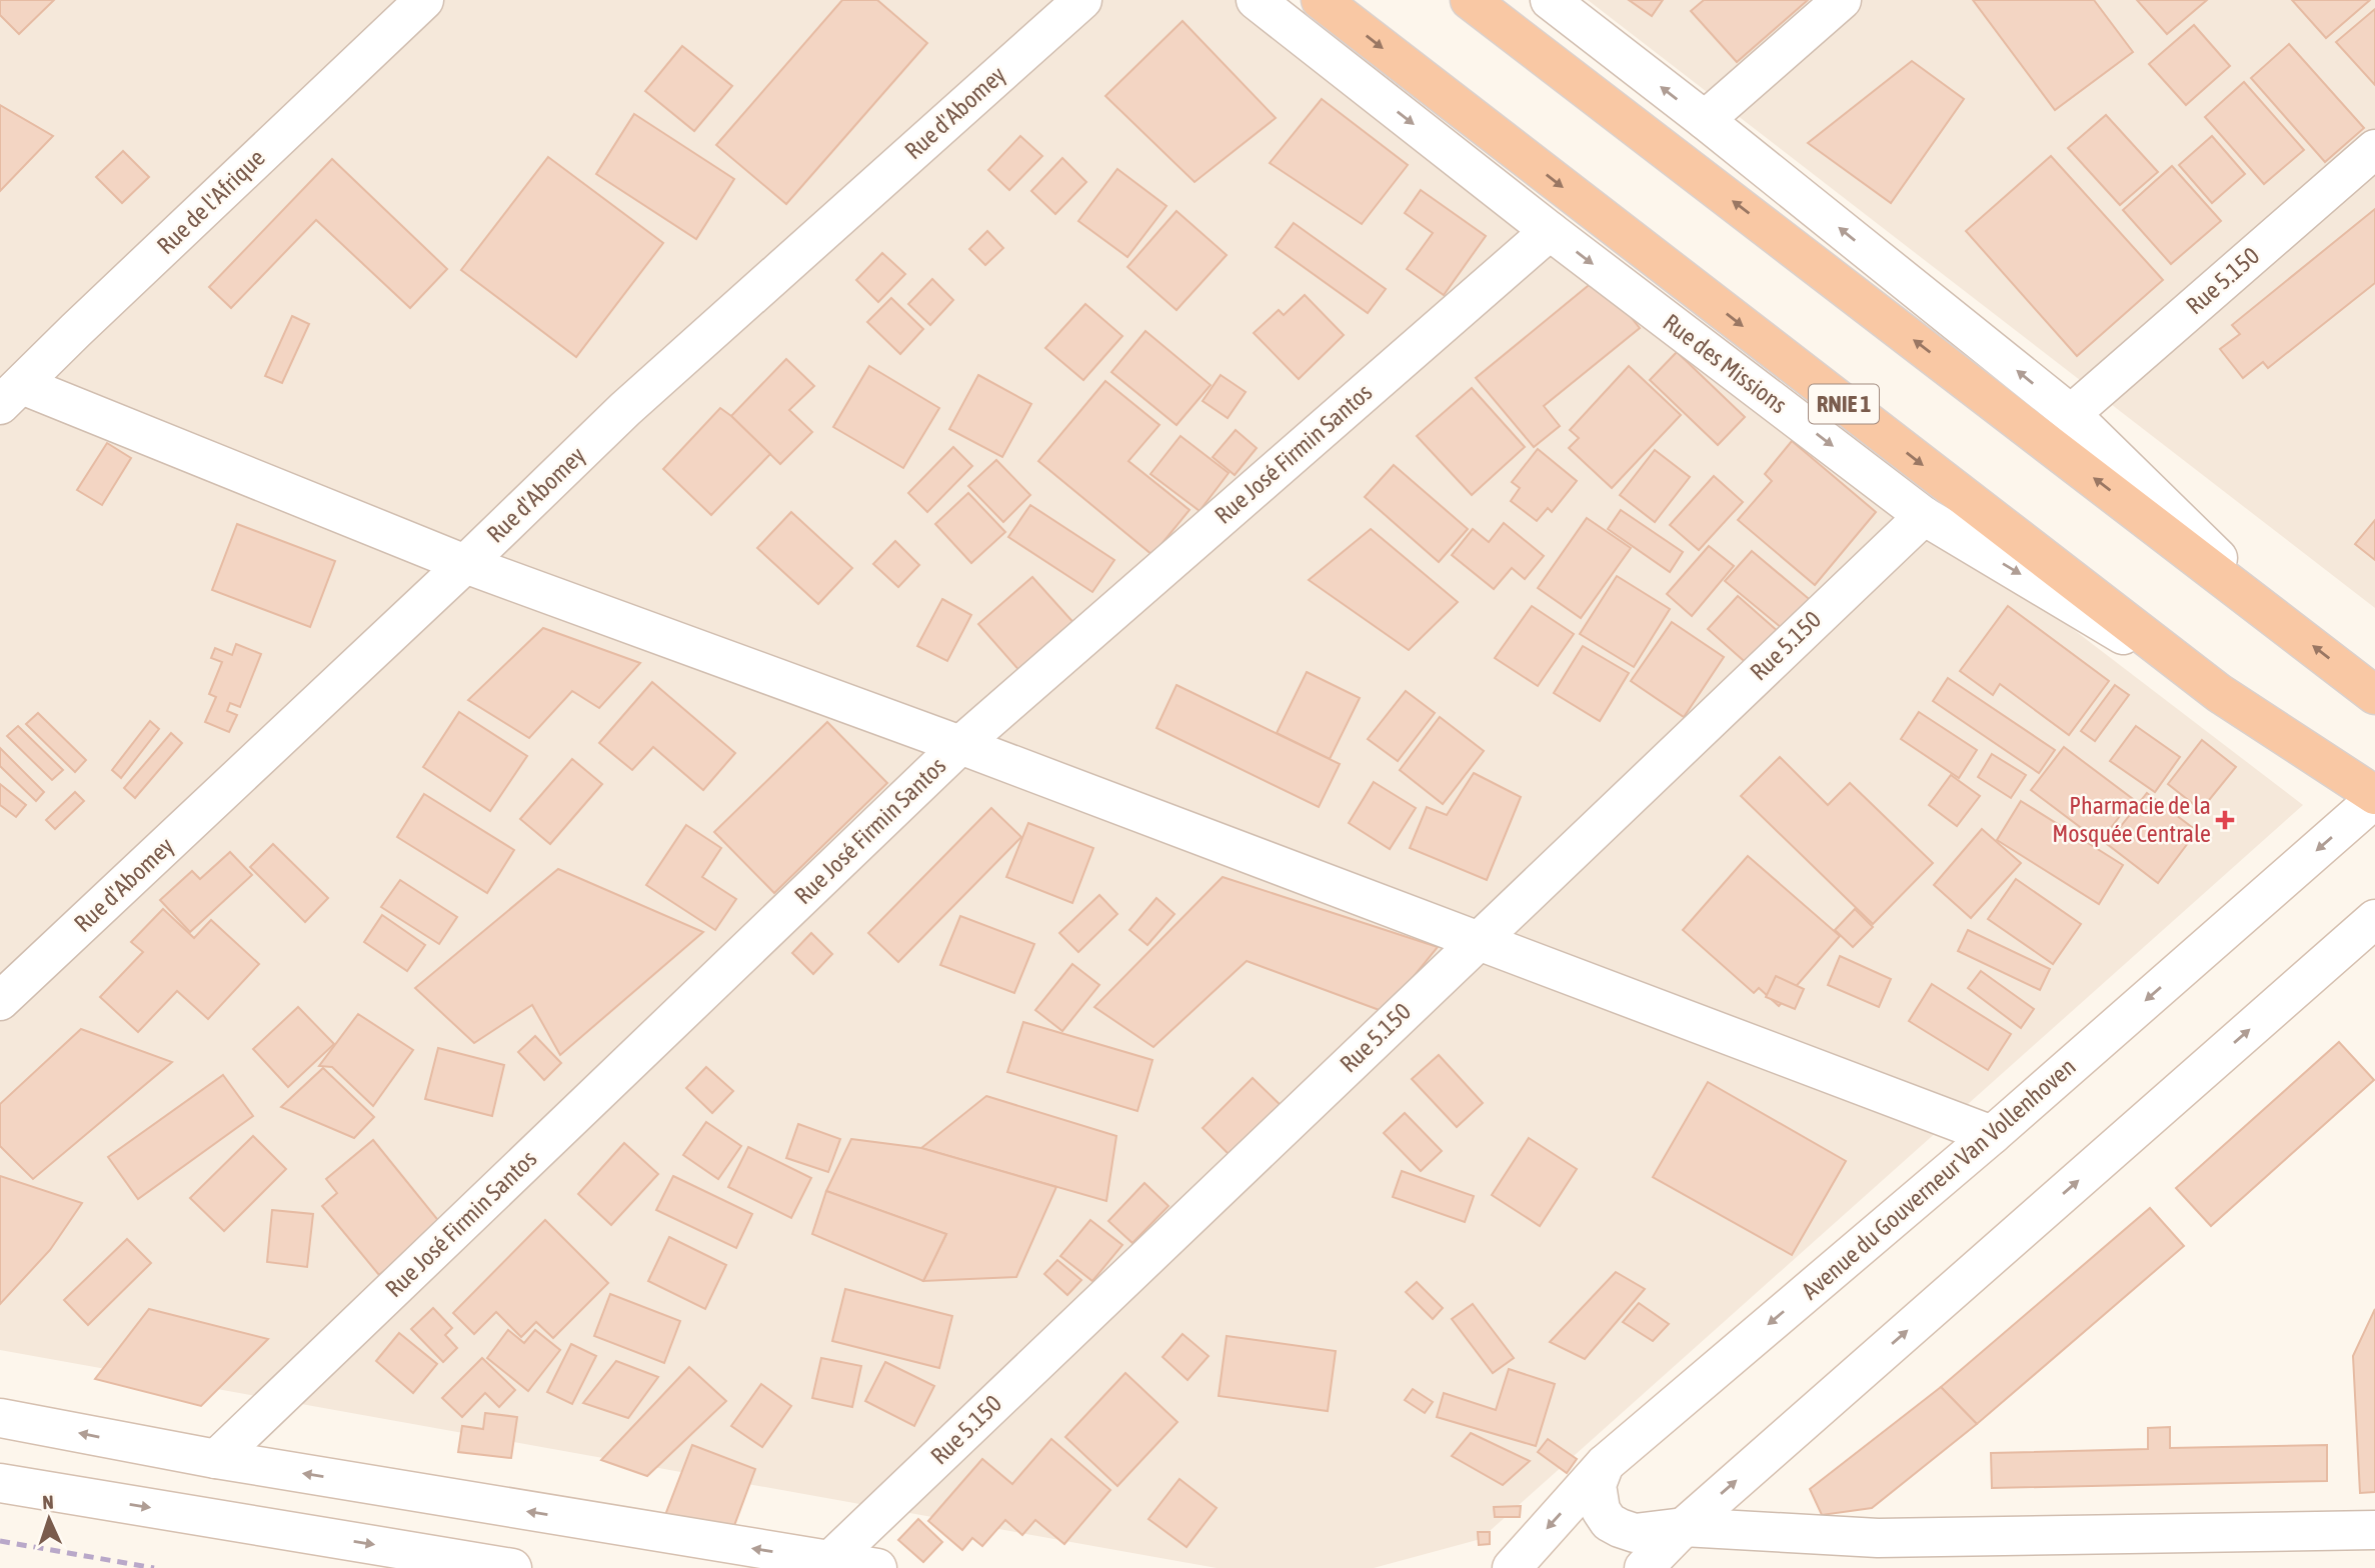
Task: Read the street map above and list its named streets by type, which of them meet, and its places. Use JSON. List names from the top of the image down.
{
  "streets": {
    "highway": ["Rue des Missions", "RNIE 1"],
    "street": [
      "Rue d'Abomey",
      "Rue de l'Afrique",
      "Rue 5.150",
      "Rue José Firmin Santos",
      "Avenue du Gouverneur Van Vollenhoven"
    ]
  },
  "crossings": [
    ["Rue 5.150", "Rue des Missions"],
    ["Rue des Missions", "Rue José Firmin Santos"],
    ["Rue des Missions", "Avenue du Gouverneur Van Vollenhoven"]
  ],
  "places": {
    "health": ["Pharmacie de la Mosquée Centrale"]
  },
  "north": "top"
}
